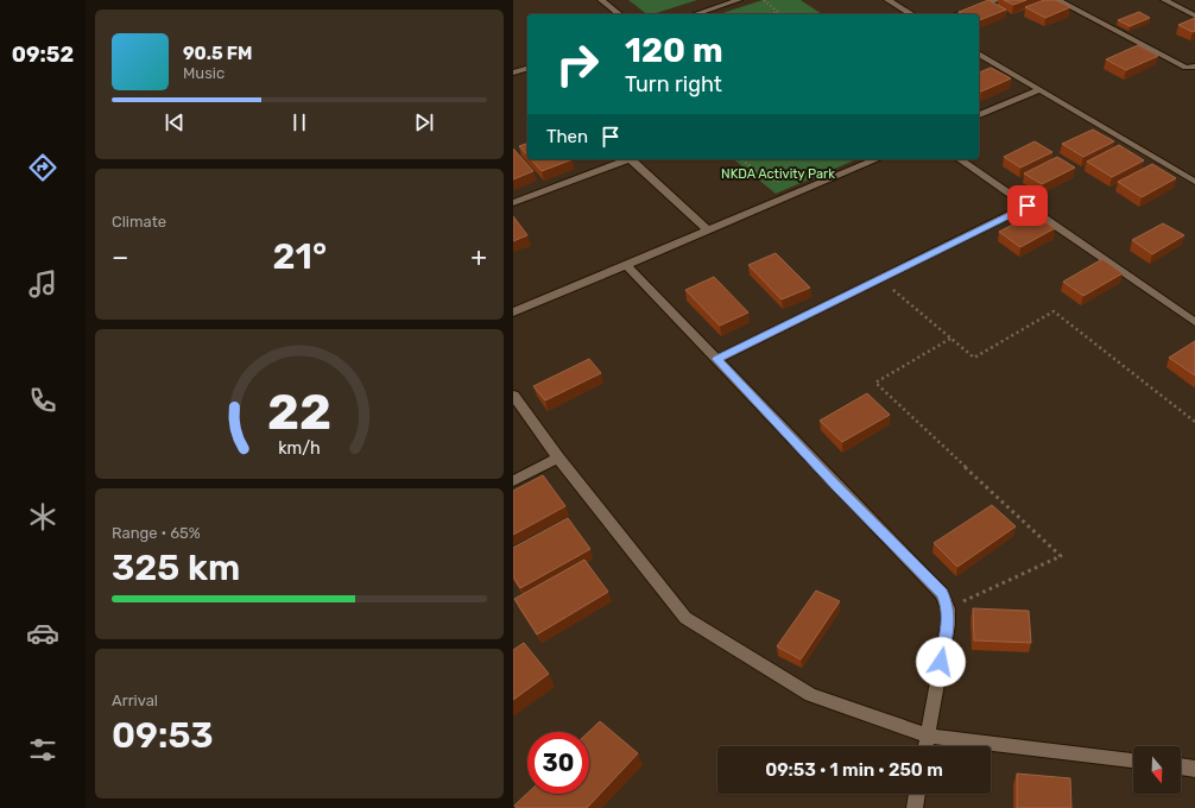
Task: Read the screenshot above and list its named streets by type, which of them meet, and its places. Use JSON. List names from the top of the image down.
{
  "parks": ["NKDA Activity Park"],
  "north": "bottom",
  "page": {
    "tabs": "09:52",
    "turn": ["120 m", "Turn right"],
    "song": ["90.5 FM", "Music"],
    "then": "Then",
    "tile": [
      "Climate",
      ["Range · 65%", "325 km"],
      ["Arrival", "09:53"]
    ],
    "heat": ["−", "21°", "+"],
    "limit": "30",
    "trip": "09:53 · 1 min · 250 m",
    "gauge": ["22", "km/h"]
  }
}
